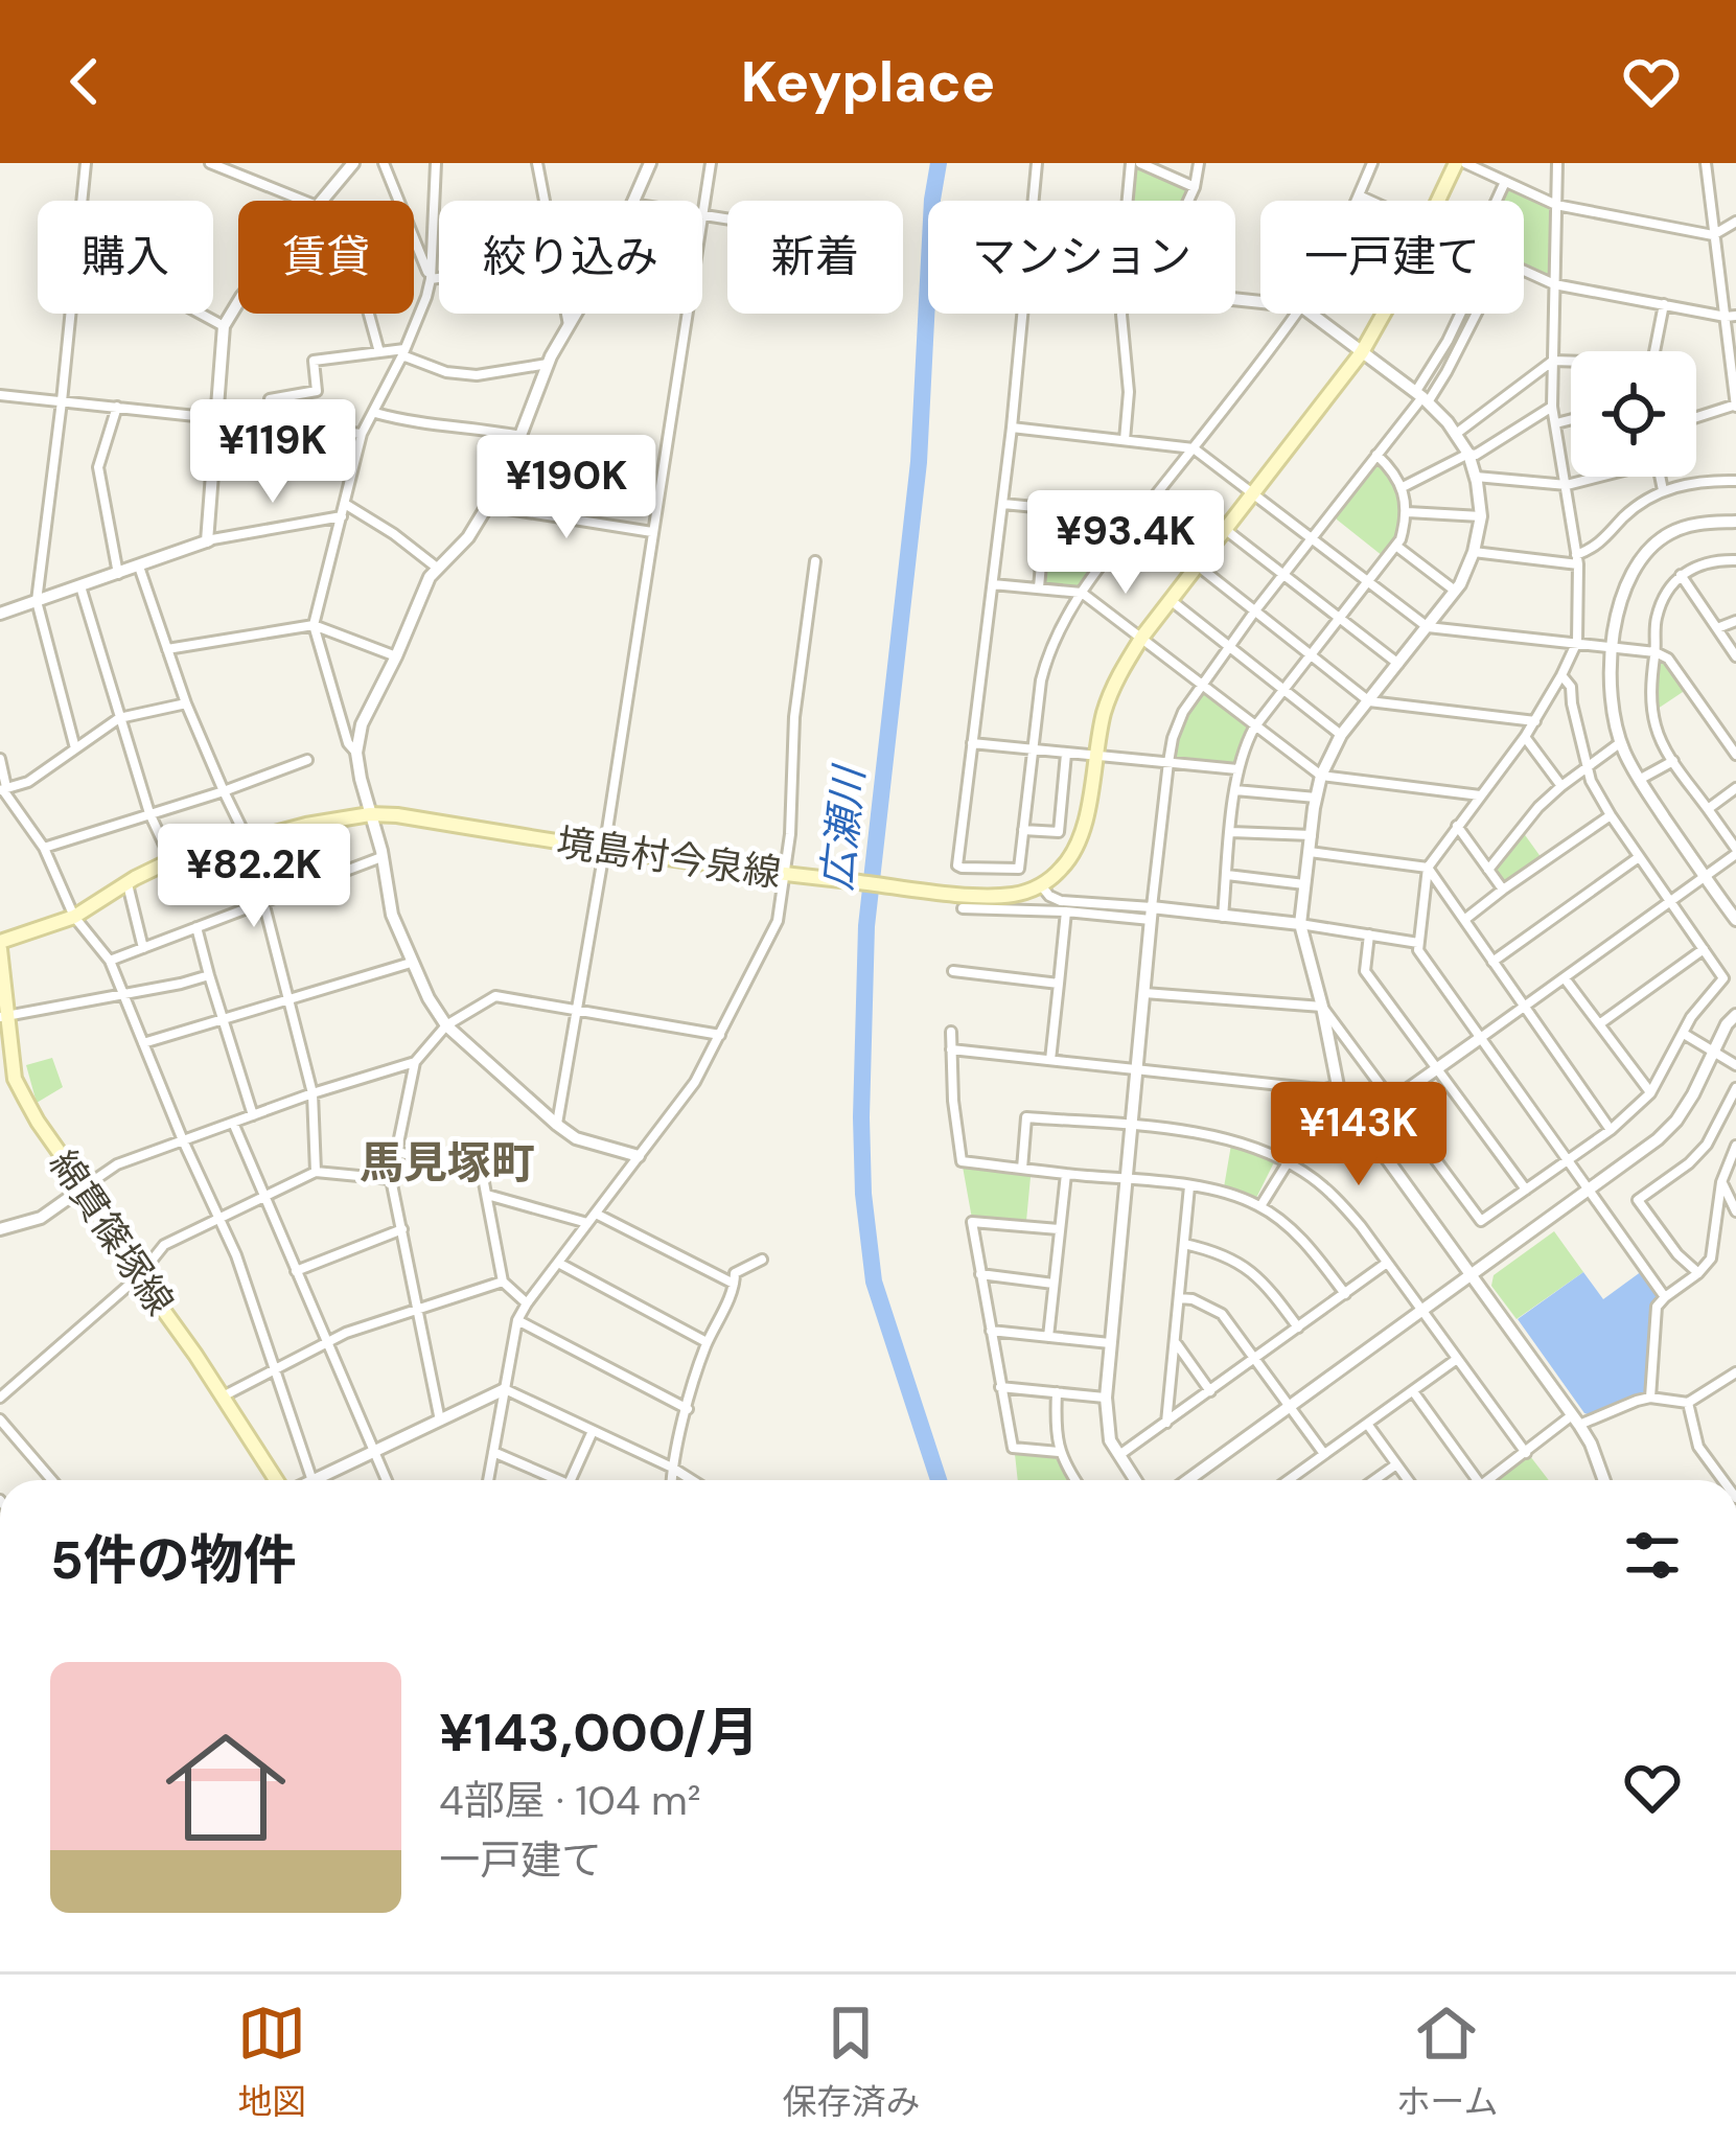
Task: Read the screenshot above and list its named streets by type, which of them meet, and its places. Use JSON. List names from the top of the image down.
{
  "streets": {
    "main road": ["境島村今泉線", "綿貫篠塚線"]
  },
  "crossings": [
    ["境島村今泉線", "綿貫篠塚線"]
  ],
  "districts": ["馬見塚町"],
  "water": ["広瀬川"],
  "page": {
    "header": "Keyplace",
    "chip": [
      "購入",
      "賃貸",
      "絞り込み",
      "新着",
      "マンション",
      "一戸建て"
    ],
    "price": [
      "¥119K",
      "¥190K",
      "¥93.4K",
      "¥82.2K",
      "¥143K"
    ],
    "heading": "5件の物件",
    "list": [
      {
        "name": "¥143,000/月",
        "note": "4部屋 · 104 m² · 一戸建て"
      }
    ],
    "tabs": ["地図", "保存済み", "ホーム"]
  }
}
